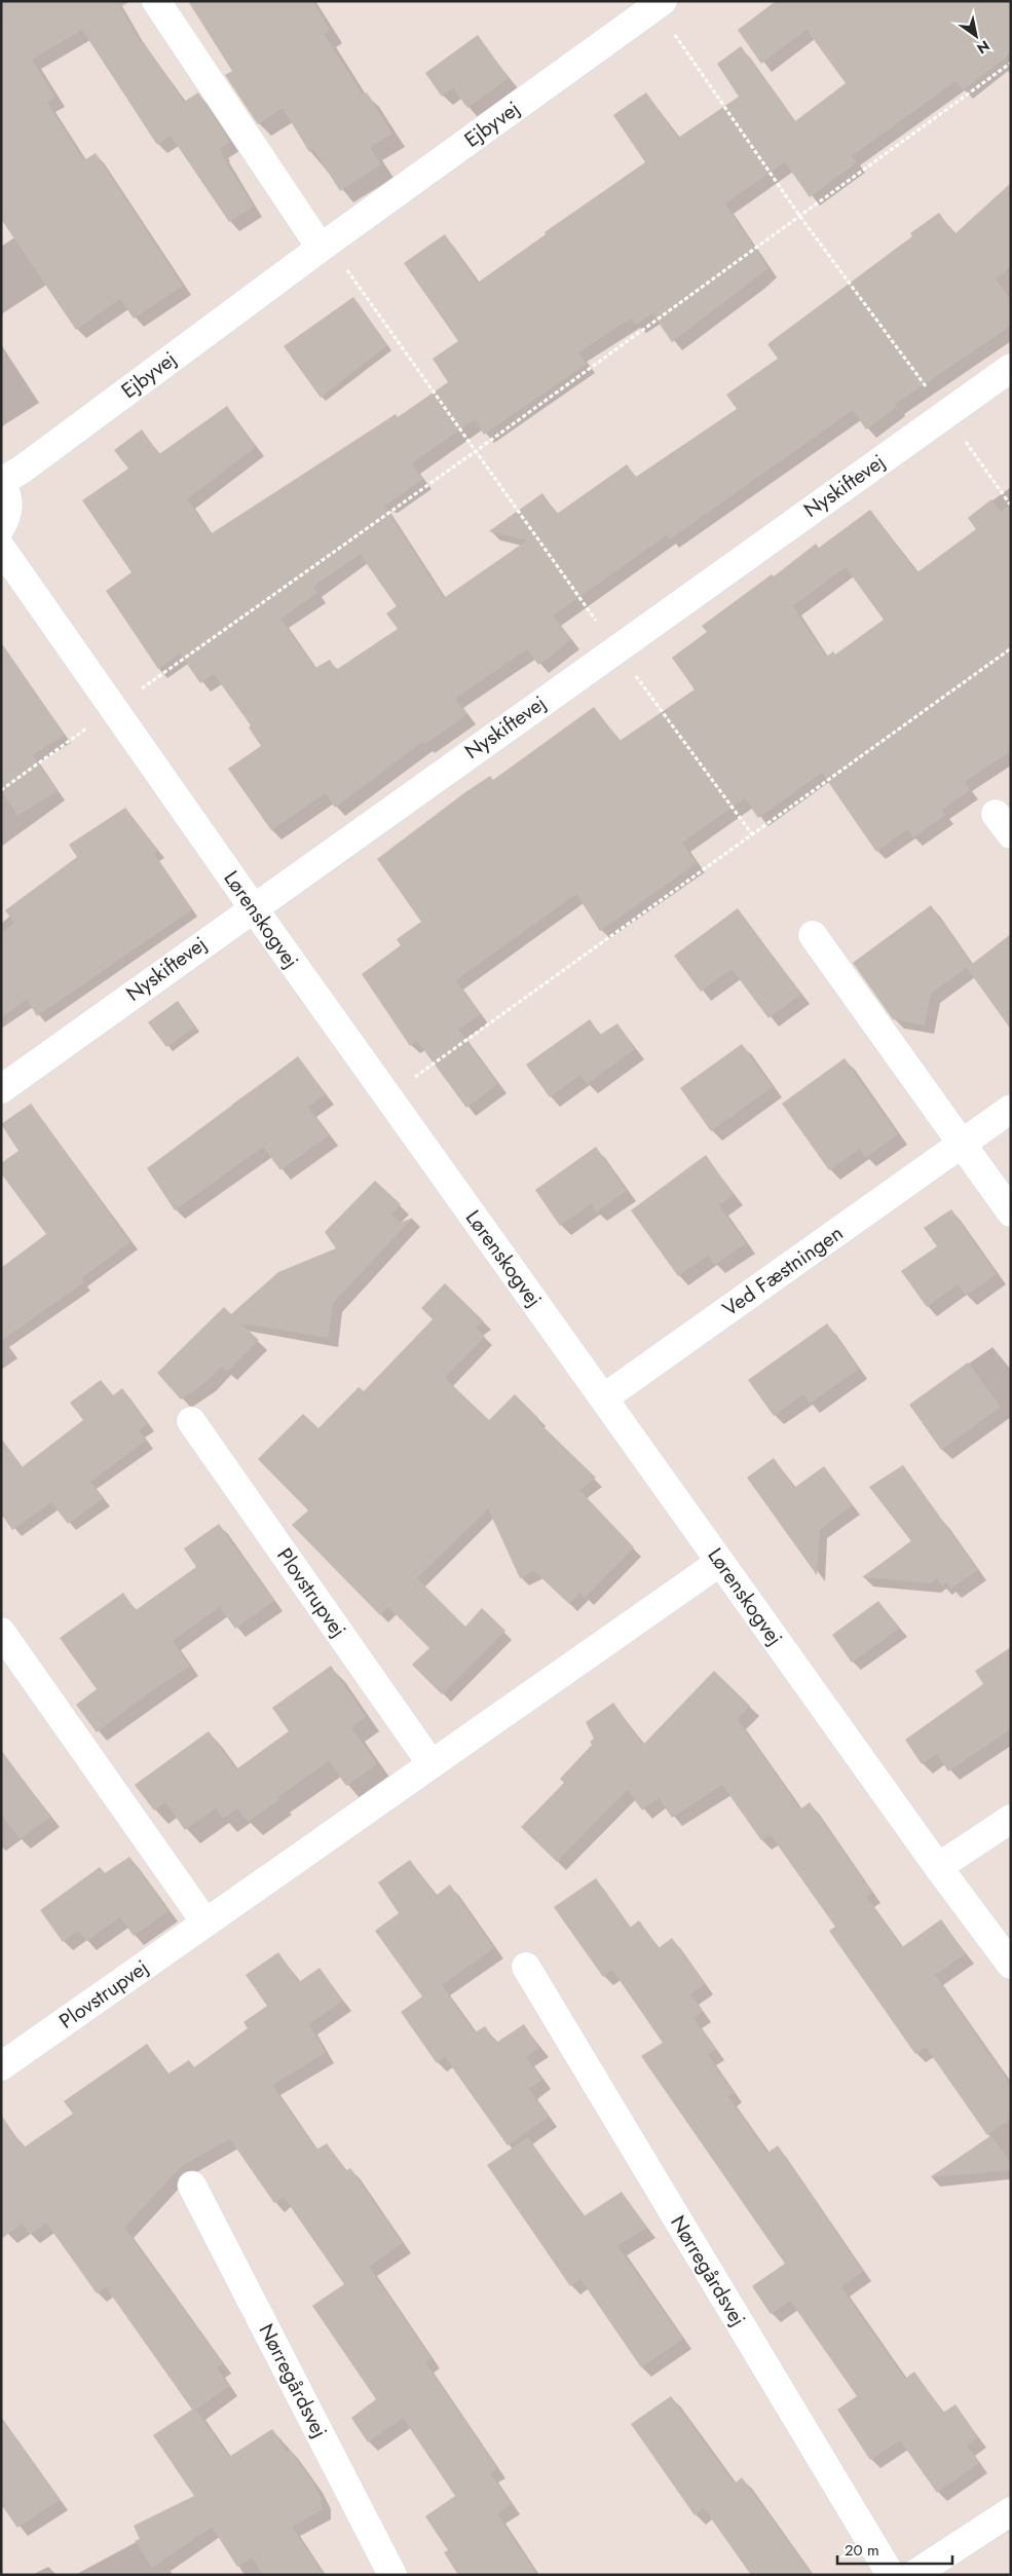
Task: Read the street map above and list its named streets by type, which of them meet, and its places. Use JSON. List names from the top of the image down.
{
  "streets": {
    "street": [
      "Ejbyvej",
      "Nyskiftevej",
      "Lørenskogvej",
      "Ved Fæstningen",
      "Plovstrupvej",
      "Nørregårdsvej"
    ]
  },
  "crossings": [
    ["Nyskiftevej", "Lørenskogvej"],
    ["Lørenskogvej", "Ved Fæstningen"],
    ["Lørenskogvej", "Plovstrupvej"]
  ],
  "scale_bar": "20 m",
  "north": "bottom right"
}
